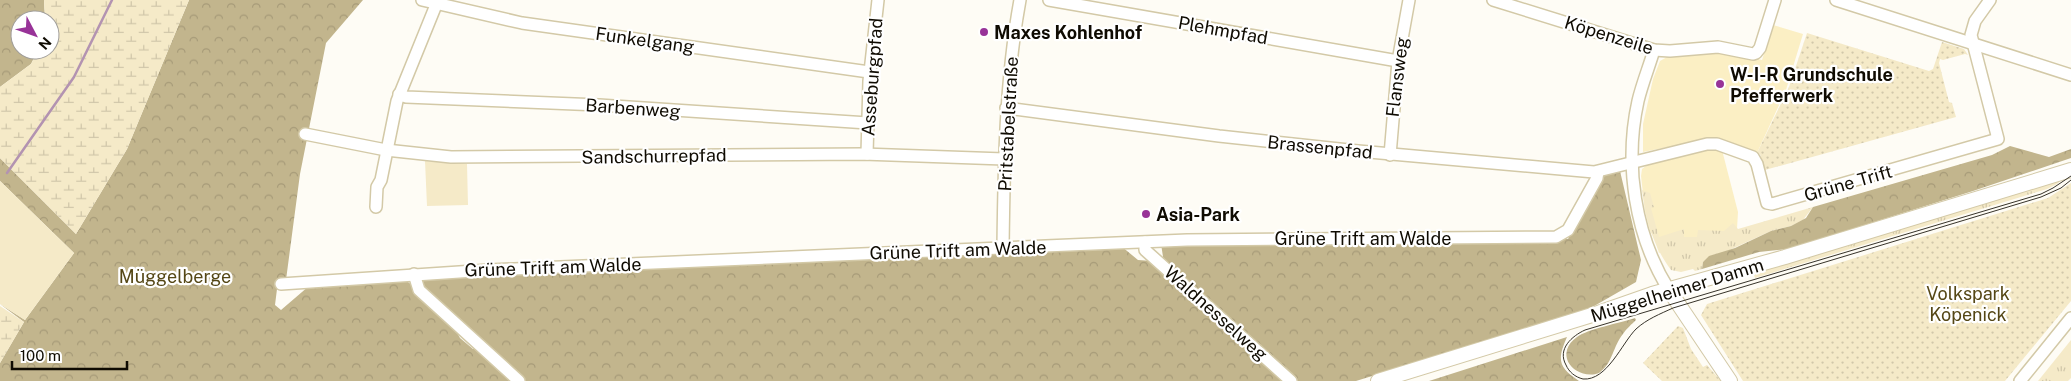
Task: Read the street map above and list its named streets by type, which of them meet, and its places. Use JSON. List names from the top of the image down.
{
  "streets": {
    "main road": ["Müggelheimer Damm"],
    "street": [
      "Plehmpfad",
      "Köpenzeile",
      "Funkelgang",
      "Asseburgpfad",
      "Flansweg",
      "Barbenweg",
      "Pritstabelstraße",
      "Brassenpfad",
      "Sandschurrepfad",
      "Grüne Trift",
      "Grüne Trift am Walde",
      "Waldnesselweg"
    ]
  },
  "crossings": [
    ["Plehmpfad", "Flansweg"],
    ["Funkelgang", "Asseburgpfad"],
    ["Asseburgpfad", "Barbenweg"],
    ["Asseburgpfad", "Sandschurrepfad"],
    ["Flansweg", "Brassenpfad"],
    ["Pritstabelstraße", "Brassenpfad"],
    ["Pritstabelstraße", "Sandschurrepfad"],
    ["Pritstabelstraße", "Grüne Trift am Walde"],
    ["Brassenpfad", "Grüne Trift"],
    ["Brassenpfad", "Grüne Trift am Walde"],
    ["Grüne Trift am Walde", "Waldnesselweg"]
  ],
  "parks": ["Müggelberge", "Volkspark Köpenick"],
  "places": ["Maxes Kohlenhof", "W-I-R Grundschule Pfefferwerk", "Asia-Park"],
  "scale_bar": "100 m",
  "north": "bottom right"
}
